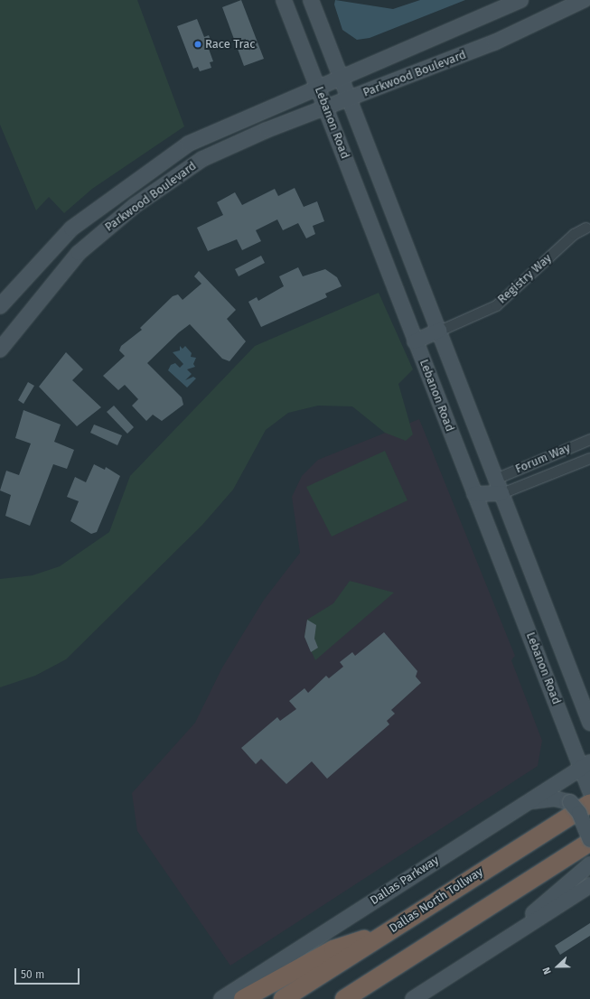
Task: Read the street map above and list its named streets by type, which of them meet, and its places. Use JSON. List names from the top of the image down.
{
  "streets": {
    "highway": ["Dallas North Tollway"],
    "main road": ["Parkwood Boulevard", "Lebanon Road", "Dallas Parkway"],
    "street": ["Registry Way", "Forum Way"]
  },
  "crossings": [
    ["Parkwood Boulevard", "Lebanon Road"],
    ["Lebanon Road", "Registry Way"],
    ["Lebanon Road", "Forum Way"],
    ["Lebanon Road", "Dallas Parkway"],
    ["Lebanon Road", "Dallas North Tollway"]
  ],
  "places": ["Race Trac"],
  "scale_bar": "50 m",
  "north": "left"
}
